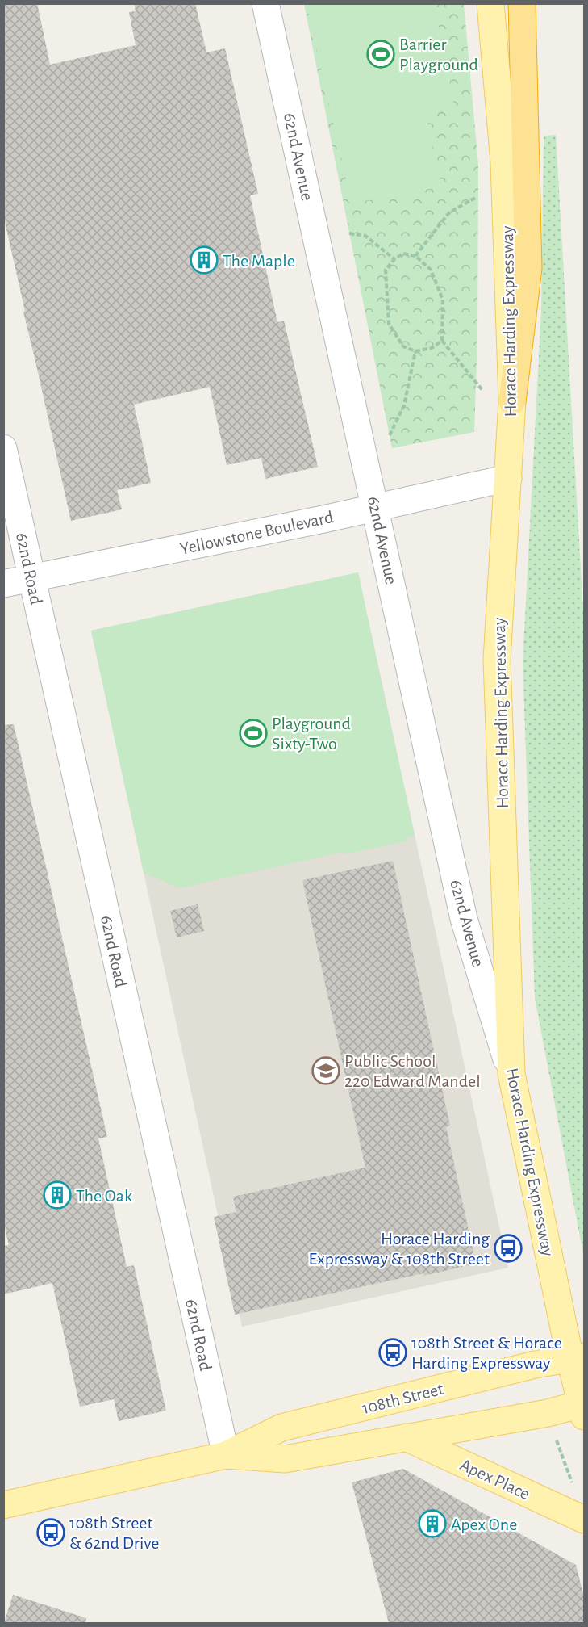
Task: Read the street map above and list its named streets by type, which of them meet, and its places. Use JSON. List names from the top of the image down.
{
  "streets": {
    "main road": ["Horace Harding Expressway", "108th Street", "Apex Place"],
    "street": ["62nd Avenue", "Yellowstone Boulevard", "62nd Road"]
  },
  "crossings": [
    ["62nd Avenue", "Horace Harding Expressway"],
    ["62nd Avenue", "Yellowstone Boulevard"],
    ["Horace Harding Expressway", "Yellowstone Boulevard"],
    ["Horace Harding Expressway", "108th Street"],
    ["Yellowstone Boulevard", "62nd Road"],
    ["62nd Road", "108th Street"],
    ["108th Street", "Apex Place"]
  ],
  "places": {
    "sports": ["Barrier Playground", "Playground Sixty-Two"],
    "building": ["The Maple", "The Oak", "Apex One"],
    "school or university": ["Public School 220 Edward Mandel"],
    "bus stop": ["Horace Harding Expressway & 108th Street", "108th Street & Horace Harding Expressway", "108th Street & 62nd Drive"]
  }
}
